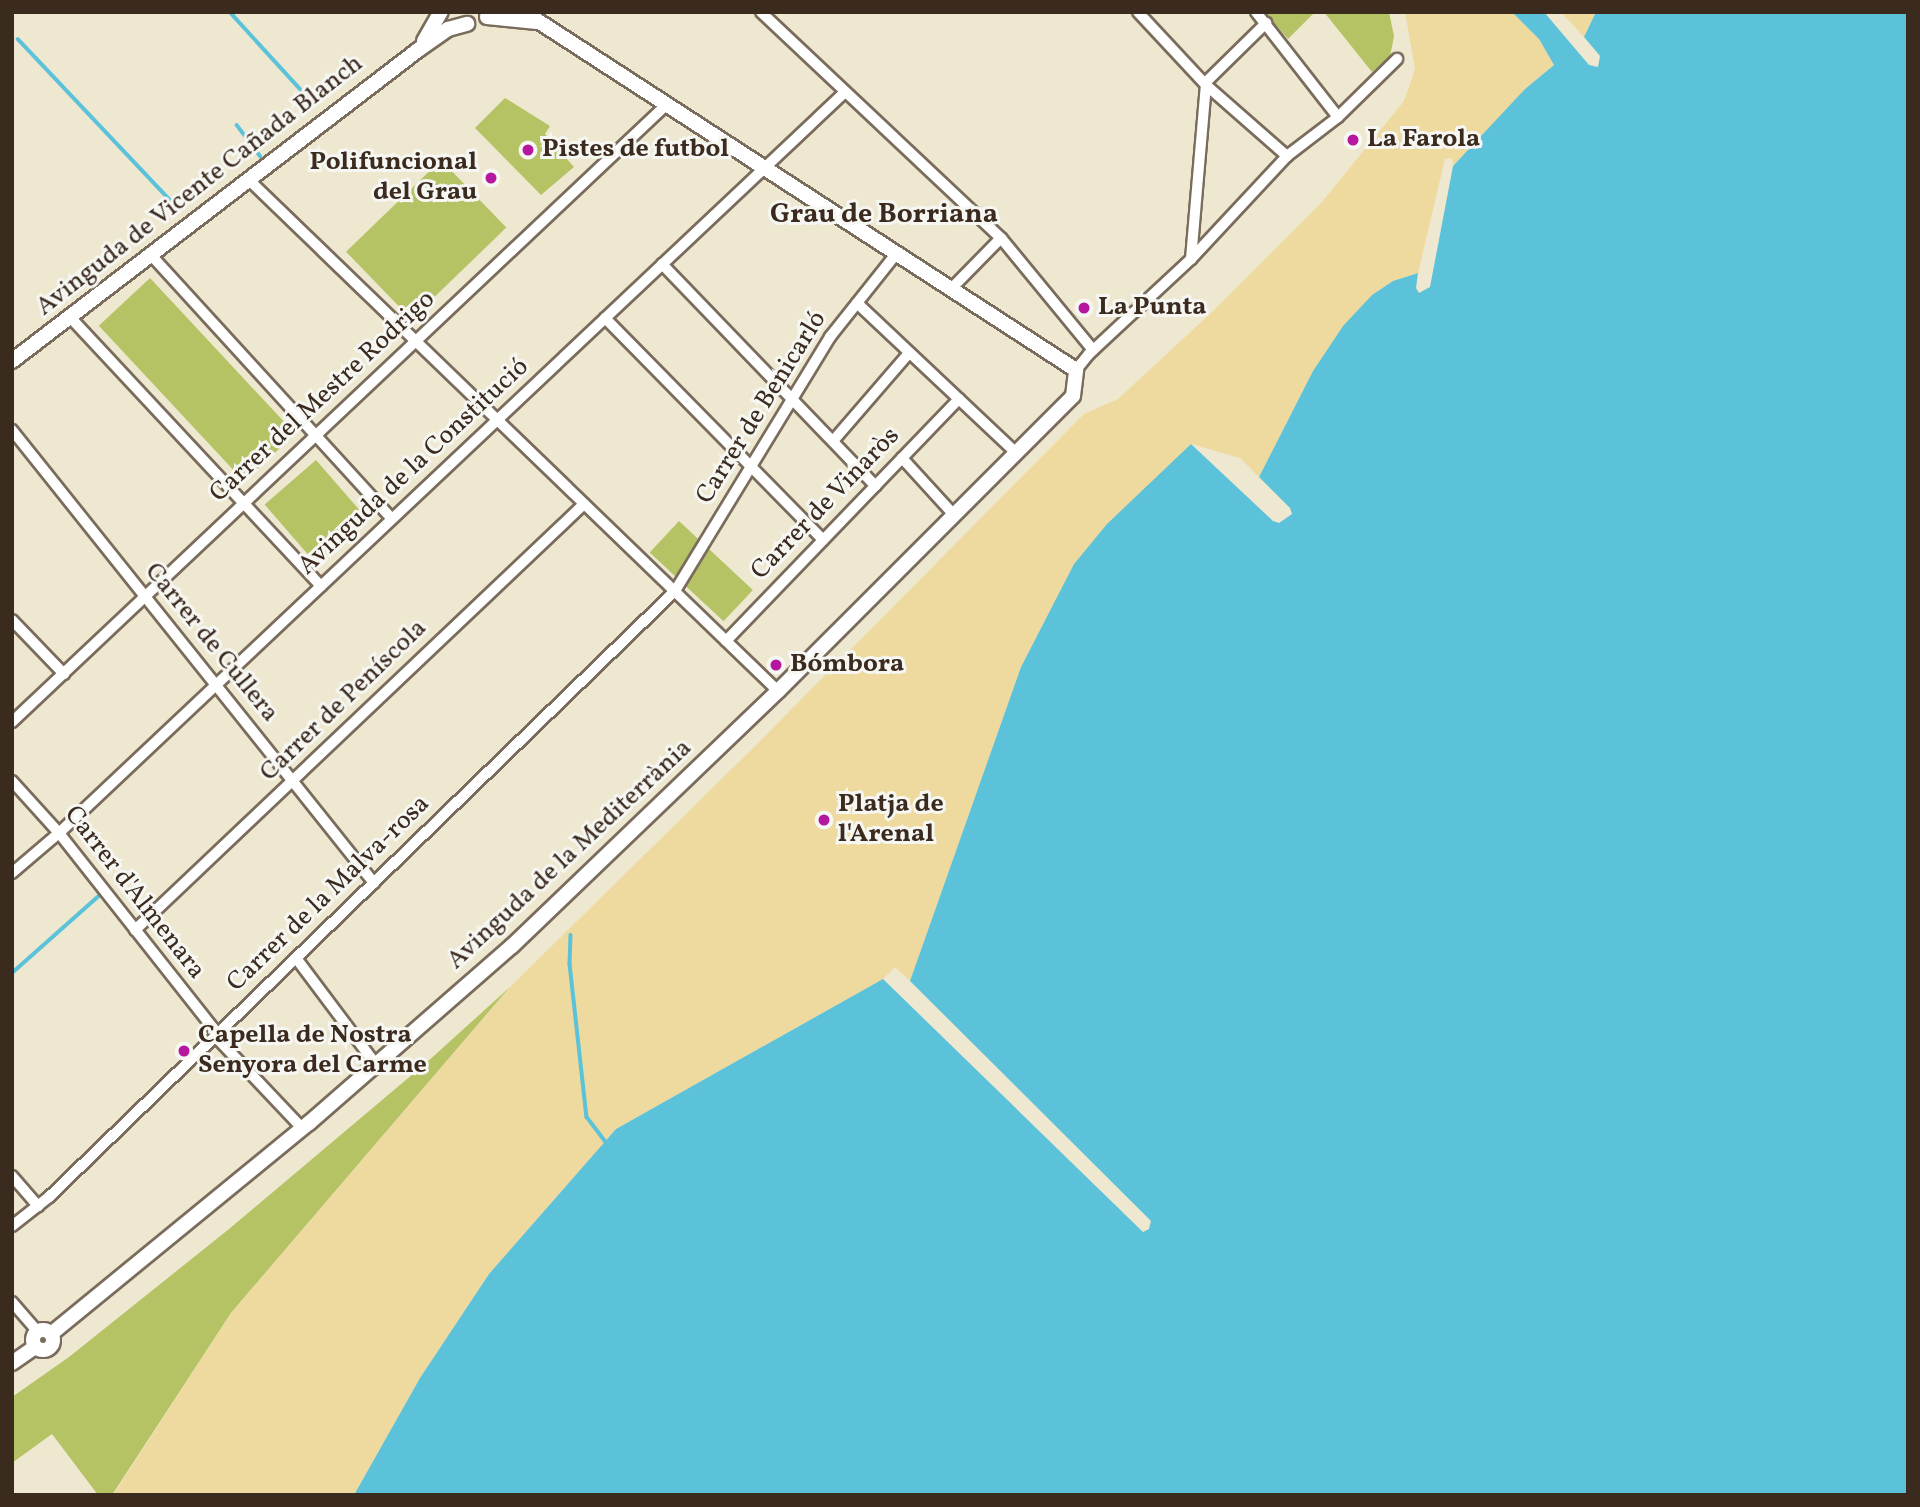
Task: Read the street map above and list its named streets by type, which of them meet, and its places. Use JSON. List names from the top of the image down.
{
  "streets": {
    "street": [
      "Avinguda de Vicente Cañada Blanch",
      "Carrer del Mestre Rodrigo",
      "Carrer de Benicarló",
      "Avinguda de la Constitució",
      "Carrer de Vinaròs",
      "Carrer de Cullera",
      "Carrer de Peníscola",
      "Avinguda de la Mediterrània",
      "Carrer d'Almenara",
      "Carrer de la Malva-rosa"
    ]
  },
  "crossings": [
    ["Carrer del Mestre Rodrigo", "Carrer de Cullera"],
    ["Carrer de Benicarló", "Carrer de la Malva-rosa"],
    ["Avinguda de la Constitució", "Carrer de Cullera"],
    ["Avinguda de la Constitució", "Carrer d'Almenara"],
    ["Carrer de Cullera", "Carrer de Peníscola"],
    ["Carrer de Cullera", "Carrer de la Malva-rosa"],
    ["Carrer de Peníscola", "Carrer d'Almenara"],
    ["Avinguda de la Mediterrània", "Carrer d'Almenara"],
    ["Carrer d'Almenara", "Carrer de la Malva-rosa"]
  ],
  "districts": ["Grau de Borriana"],
  "places": [
    "La Farola",
    "Pistes de futbol",
    "Polifuncional del Grau",
    "La Punta",
    "Bómbora",
    "Platja de l'Arenal",
    "Capella de Nostra Senyora del Carme"
  ]
}
